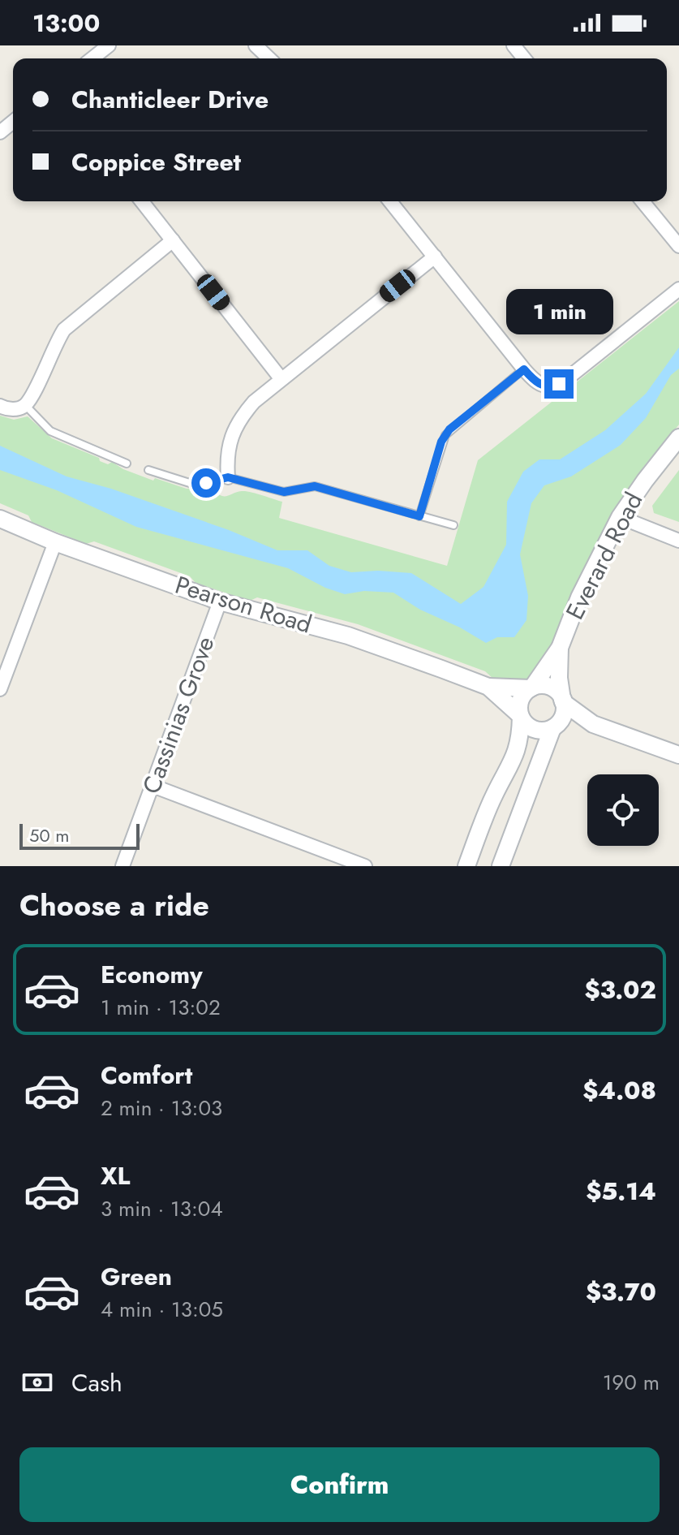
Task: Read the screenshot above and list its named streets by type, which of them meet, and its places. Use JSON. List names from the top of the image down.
{
  "streets": {
    "street": ["Everard Road", "Pearson Road", "Cassinias Grove"]
  },
  "crossings": [
    ["Everard Road", "Pearson Road"],
    ["Pearson Road", "Cassinias Grove"]
  ],
  "scale_bar": "50 m",
  "page": {
    "status": "13:00",
    "banner": ["Chanticleer Drive", "Coppice Street"],
    "bubble": "1 min",
    "scale": "50 m",
    "heading": "Choose a ride",
    "list": [
      {
        "name": "Economy",
        "note": "1 min · 13:02",
        "value": "$3.02"
      },
      {
        "name": "Comfort",
        "note": "2 min · 13:03",
        "value": "$4.08"
      },
      {
        "name": "XL",
        "note": "3 min · 13:04",
        "value": "$5.14"
      },
      {
        "name": "Green",
        "note": "4 min · 13:05",
        "value": "$3.70"
      }
    ],
    "pay": ["Cash", "190 m"],
    "buttons": "Confirm"
  }
}
